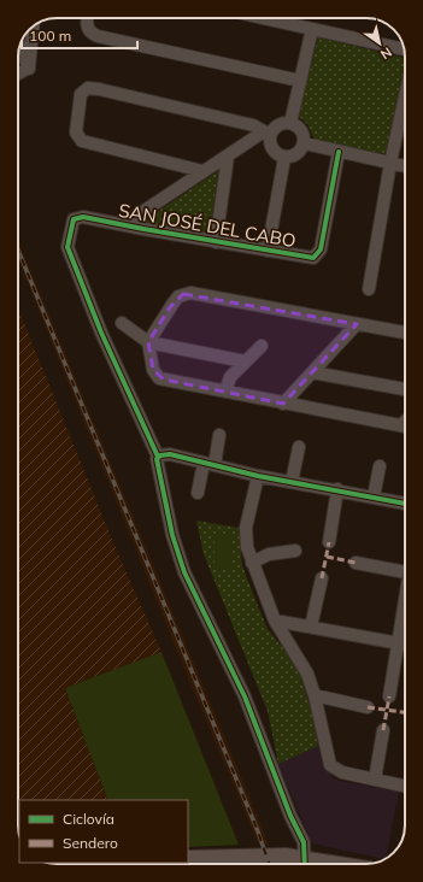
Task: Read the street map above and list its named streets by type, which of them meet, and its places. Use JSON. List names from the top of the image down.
{
  "streets": {
    "street": ["SAN JOSÉ DEL CABO"]
  },
  "legend": ["Ciclovía", "Sendero"],
  "scale_bar": "100 m",
  "north": "bottom right"
}
